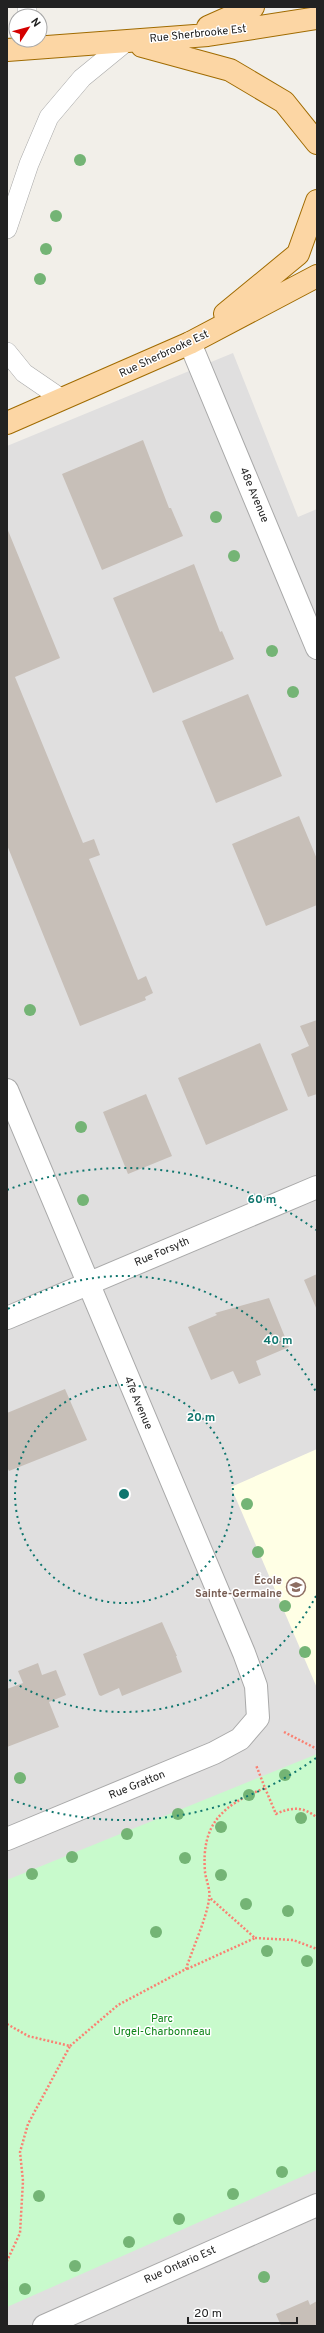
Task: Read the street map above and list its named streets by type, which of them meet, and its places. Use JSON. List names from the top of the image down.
{
  "streets": {
    "main road": ["Rue Sherbrooke Est"],
    "street": [
      "48e Avenue",
      "Rue Forsyth",
      "47e Avenue",
      "Rue Gratton",
      "Rue Ontario Est"
    ]
  },
  "crossings": [
    ["Rue Sherbrooke Est", "48e Avenue"],
    ["Rue Forsyth", "47e Avenue"],
    ["47e Avenue", "Rue Gratton"]
  ],
  "parks": ["Parc Urgel-Charbonneau"],
  "places": {
    "school or university": ["École Sainte-Germaine"]
  },
  "scale_bar": "20 m",
  "north": "top right",
  "rings": ["60 m", "40 m", "20 m"]
}
